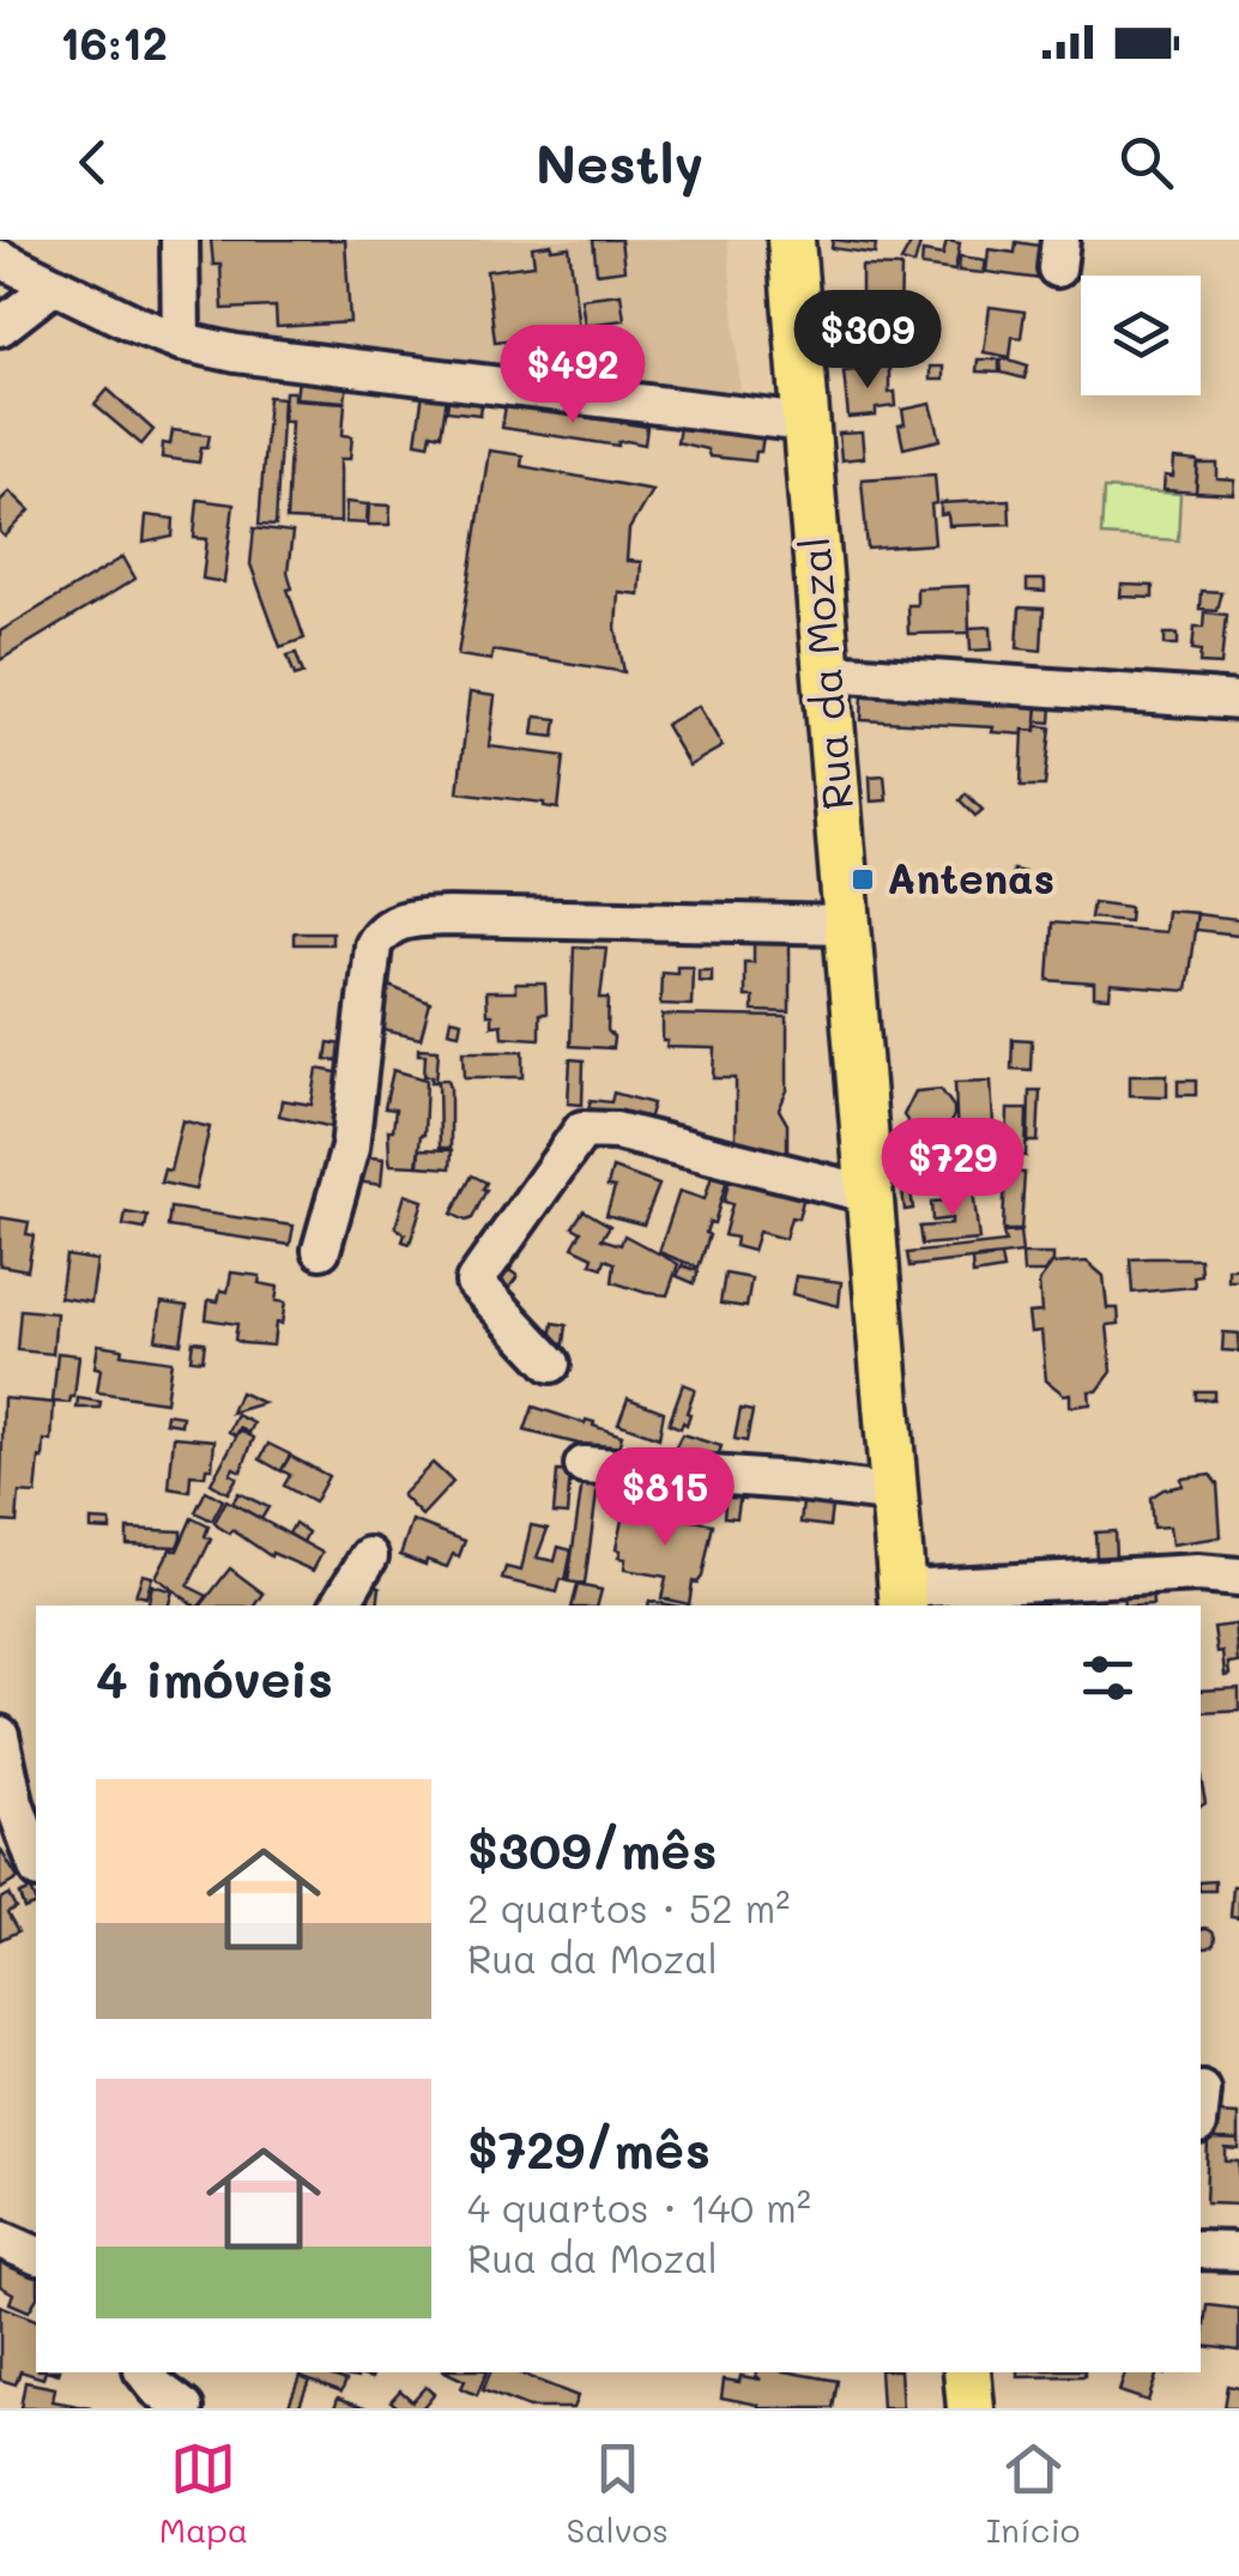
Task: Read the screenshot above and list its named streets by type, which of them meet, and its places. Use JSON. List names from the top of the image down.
{
  "streets": {
    "main road": ["Rua da Mozal"]
  },
  "places": {
    "transit": ["Antenas"]
  },
  "page": {
    "status": "16:12",
    "header": "Nestly",
    "price": [
      "$309",
      "$492",
      "$729",
      "$815"
    ],
    "heading": "4 imóveis",
    "list": [
      {
        "name": "$309/mês",
        "note": "2 quartos · 52 m² · Rua da Mozal"
      },
      {
        "name": "$729/mês",
        "note": "4 quartos · 140 m² · Rua da Mozal"
      }
    ],
    "tabs": ["Mapa", "Salvos", "Início"]
  }
}
